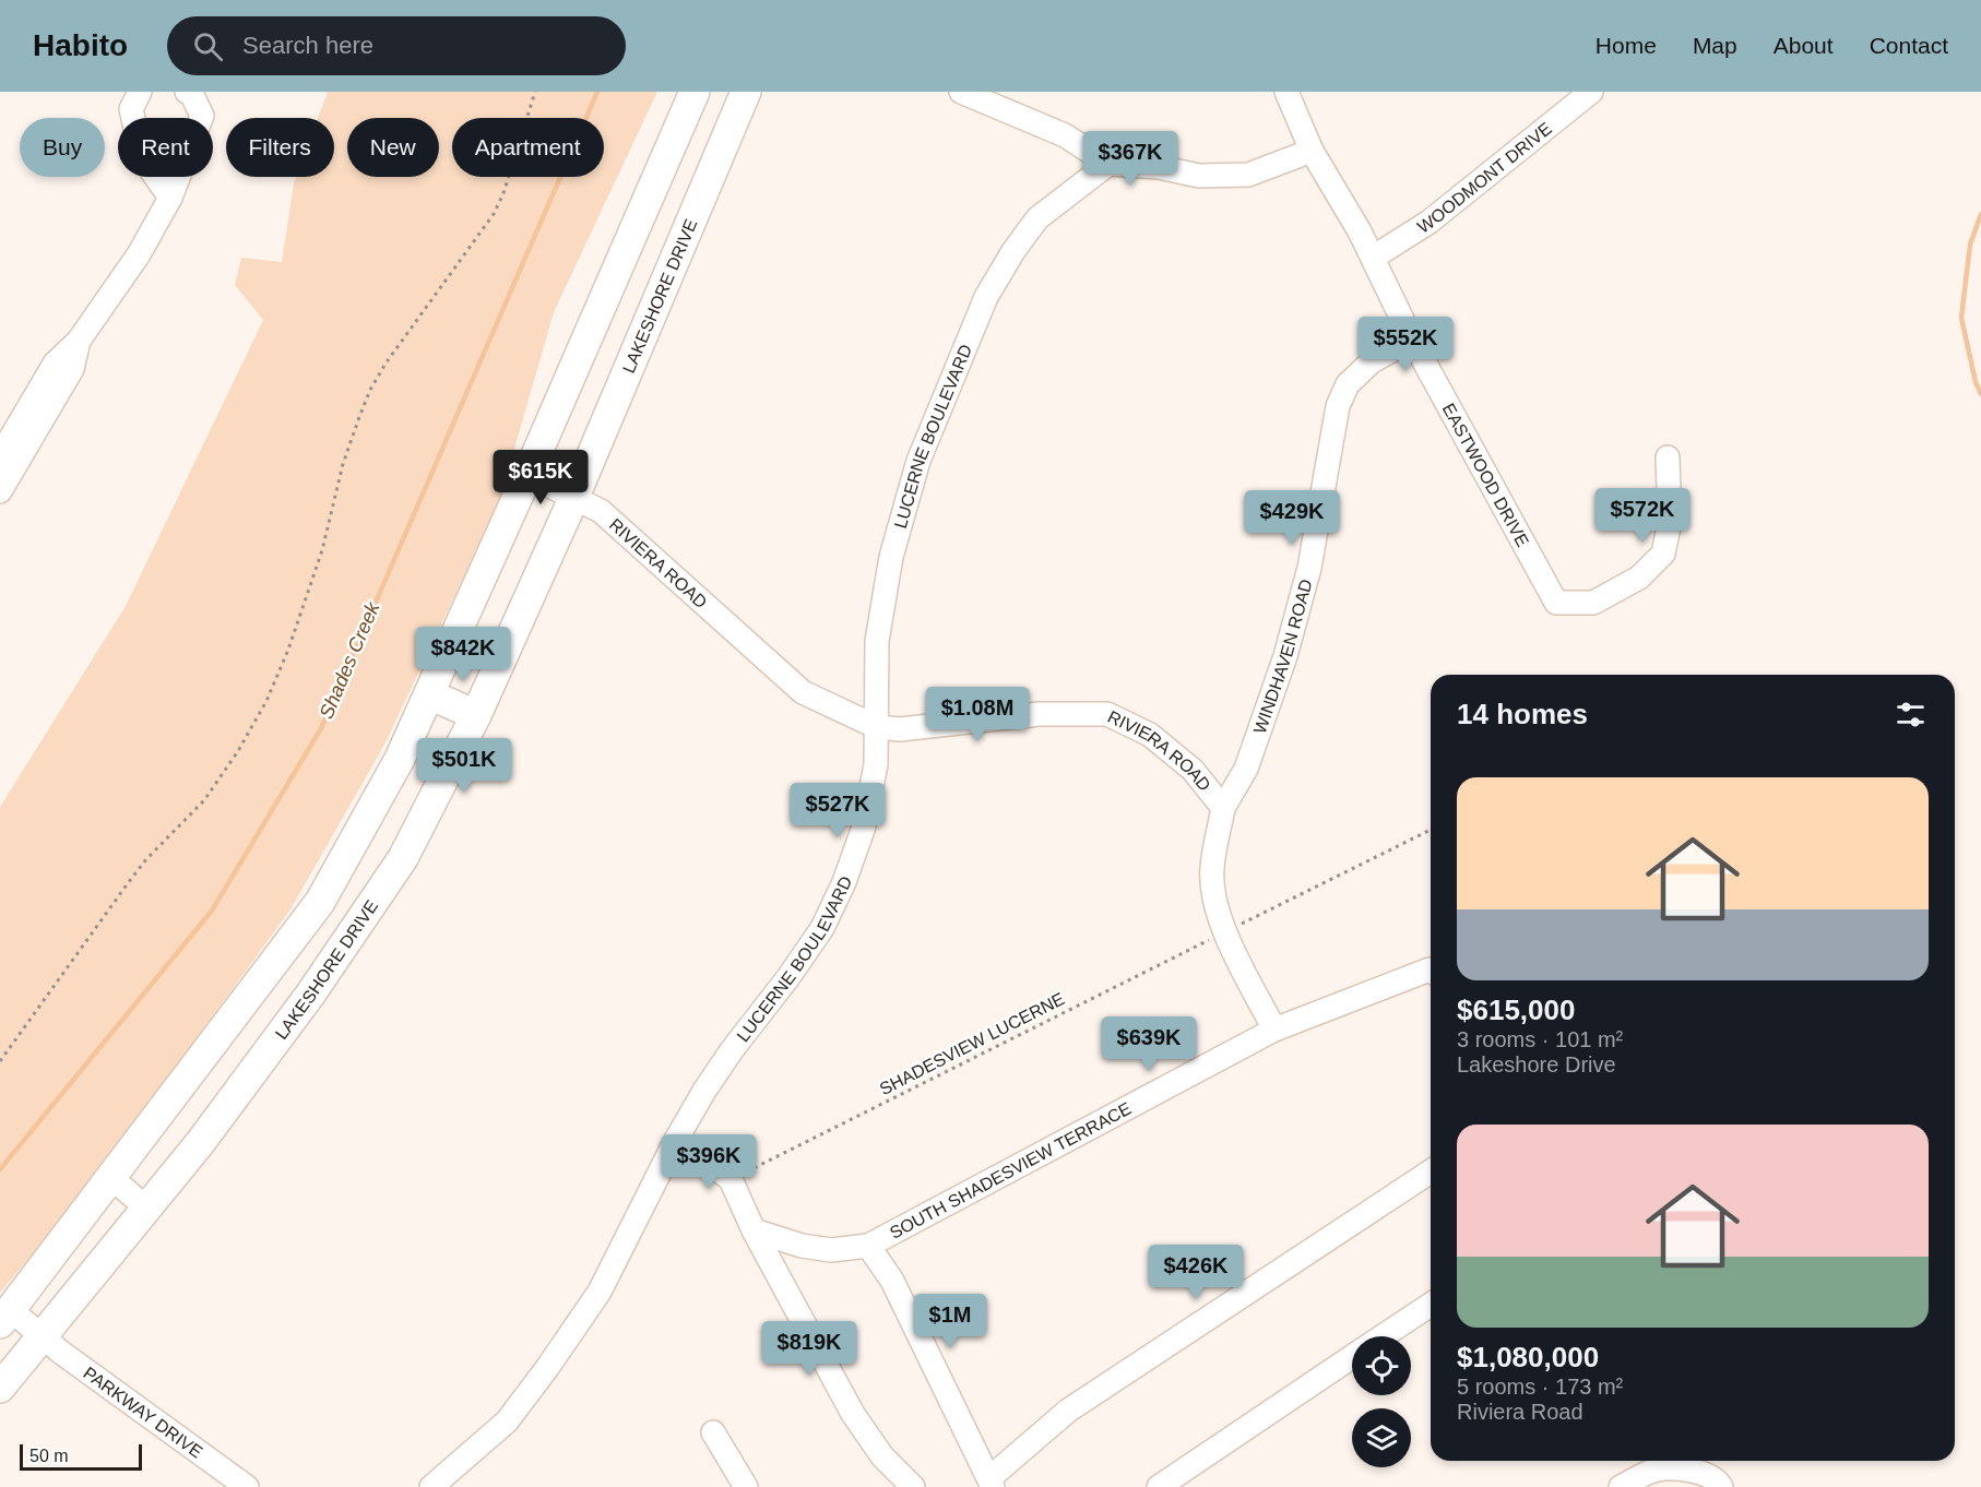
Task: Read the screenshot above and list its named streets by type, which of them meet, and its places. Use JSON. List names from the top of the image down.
{
  "streets": {
    "main road": ["LAKESHORE DRIVE"],
    "street": [
      "WOODMONT DRIVE",
      "LUCERNE BOULEVARD",
      "EASTWOOD DRIVE",
      "RIVIERA ROAD",
      "WINDHAVEN ROAD",
      "SOUTH SHADESVIEW TERRACE",
      "PARKWAY DRIVE"
    ],
    "path": ["SHADESVIEW LUCERNE"]
  },
  "crossings": [
    ["WOODMONT DRIVE", "EASTWOOD DRIVE"],
    ["LAKESHORE DRIVE", "RIVIERA ROAD"],
    ["LAKESHORE DRIVE", "PARKWAY DRIVE"],
    ["LUCERNE BOULEVARD", "RIVIERA ROAD"],
    ["EASTWOOD DRIVE", "WINDHAVEN ROAD"],
    ["RIVIERA ROAD", "WINDHAVEN ROAD"],
    ["RIVIERA ROAD", "SHADESVIEW LUCERNE"],
    ["RIVIERA ROAD", "SOUTH SHADESVIEW TERRACE"]
  ],
  "water": ["Shades Creek"],
  "scale_bar": "50 m",
  "page": {
    "header": "Habito",
    "search": "Search here",
    "nav": [
      "Home",
      "Map",
      "About",
      "Contact"
    ],
    "chip": [
      "Buy",
      "Rent",
      "Filters",
      "New",
      "Apartment"
    ],
    "price": [
      "$367K",
      "$552K",
      "$615K",
      "$572K",
      "$429K",
      "$842K",
      "$1.08M",
      "$501K",
      "$527K",
      "$639K",
      "$396K",
      "$426K",
      "$1M",
      "$819K"
    ],
    "heading": "14 homes",
    "list": [
      {
        "name": "$615,000",
        "note": "3 rooms · 101 m² · Lakeshore Drive"
      },
      {
        "name": "$1,080,000",
        "note": "5 rooms · 173 m² · Riviera Road"
      }
    ],
    "scale": "50 m"
  }
}
